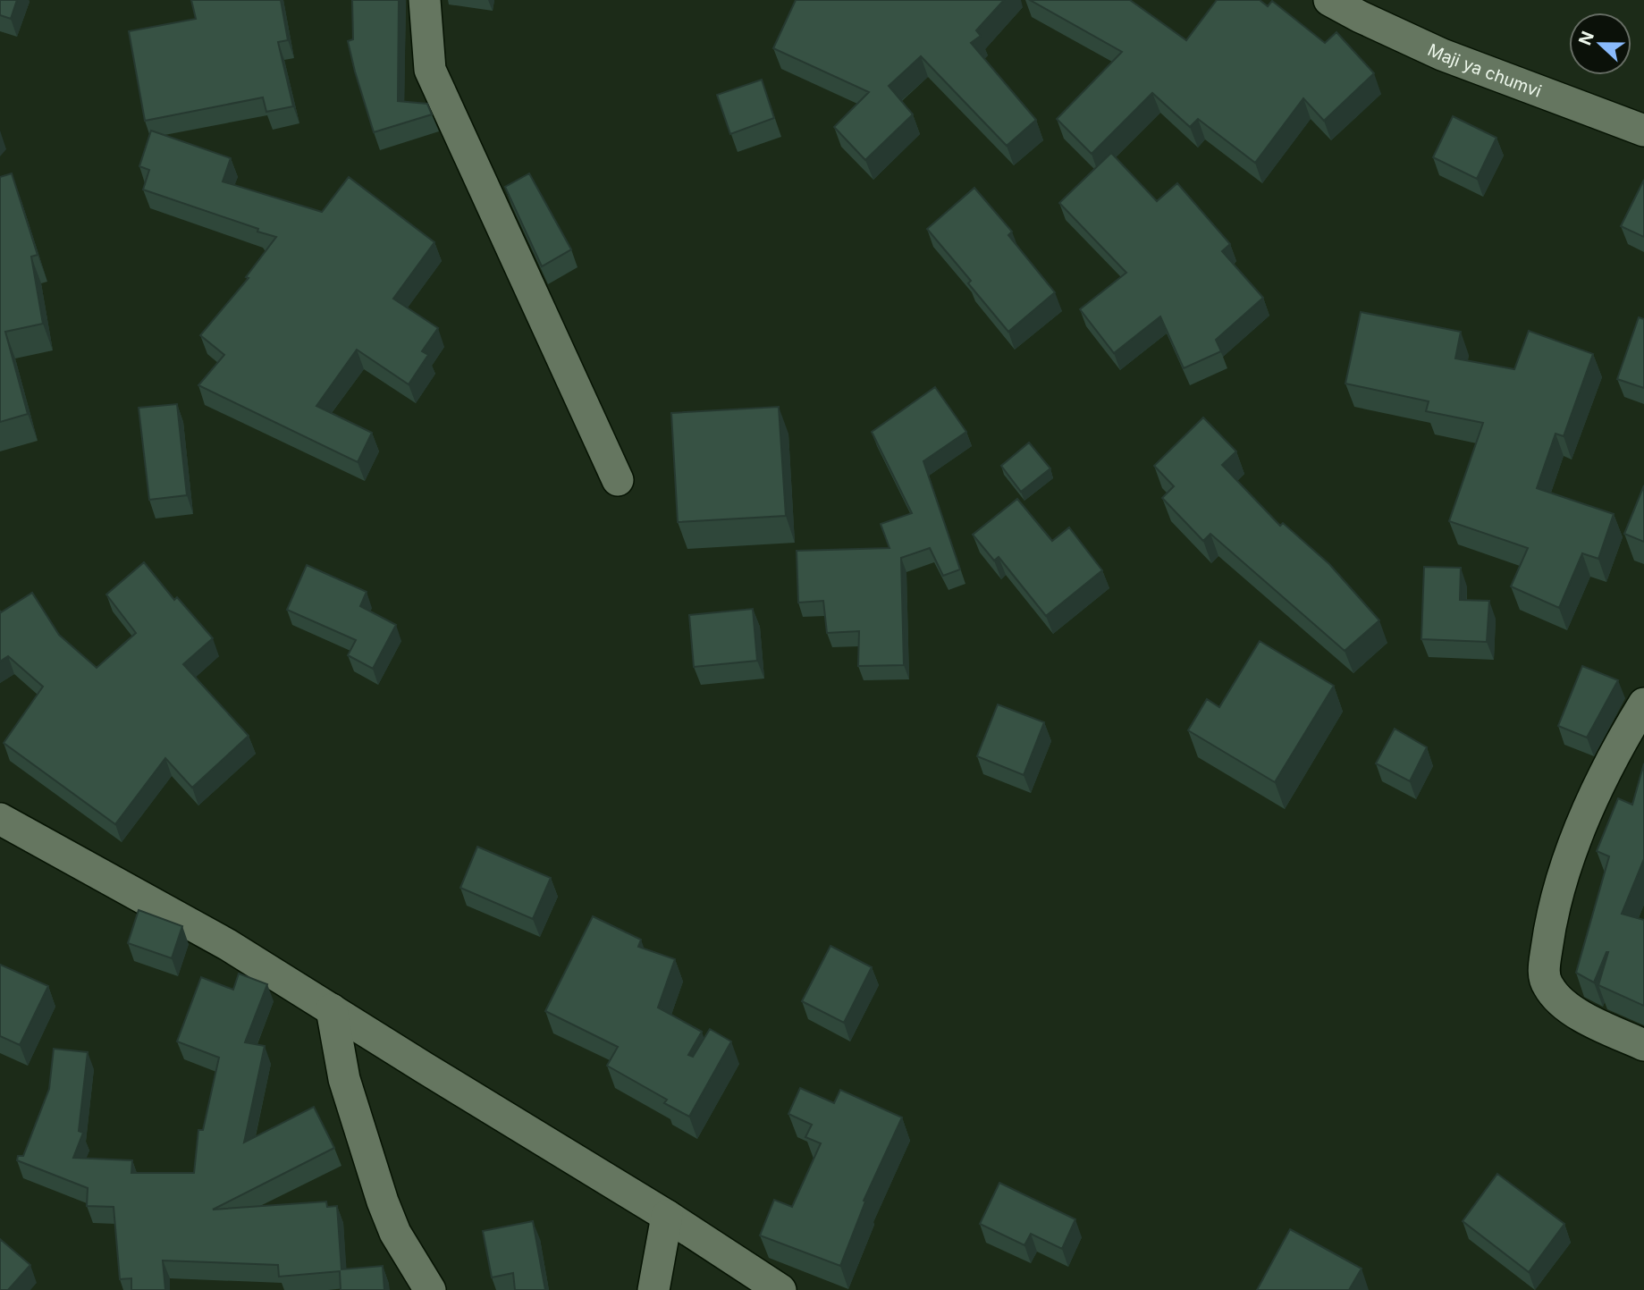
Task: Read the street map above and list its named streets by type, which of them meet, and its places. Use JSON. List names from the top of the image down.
{
  "streets": {
    "street": ["Maji ya chumvi"]
  },
  "north": "left"
}
